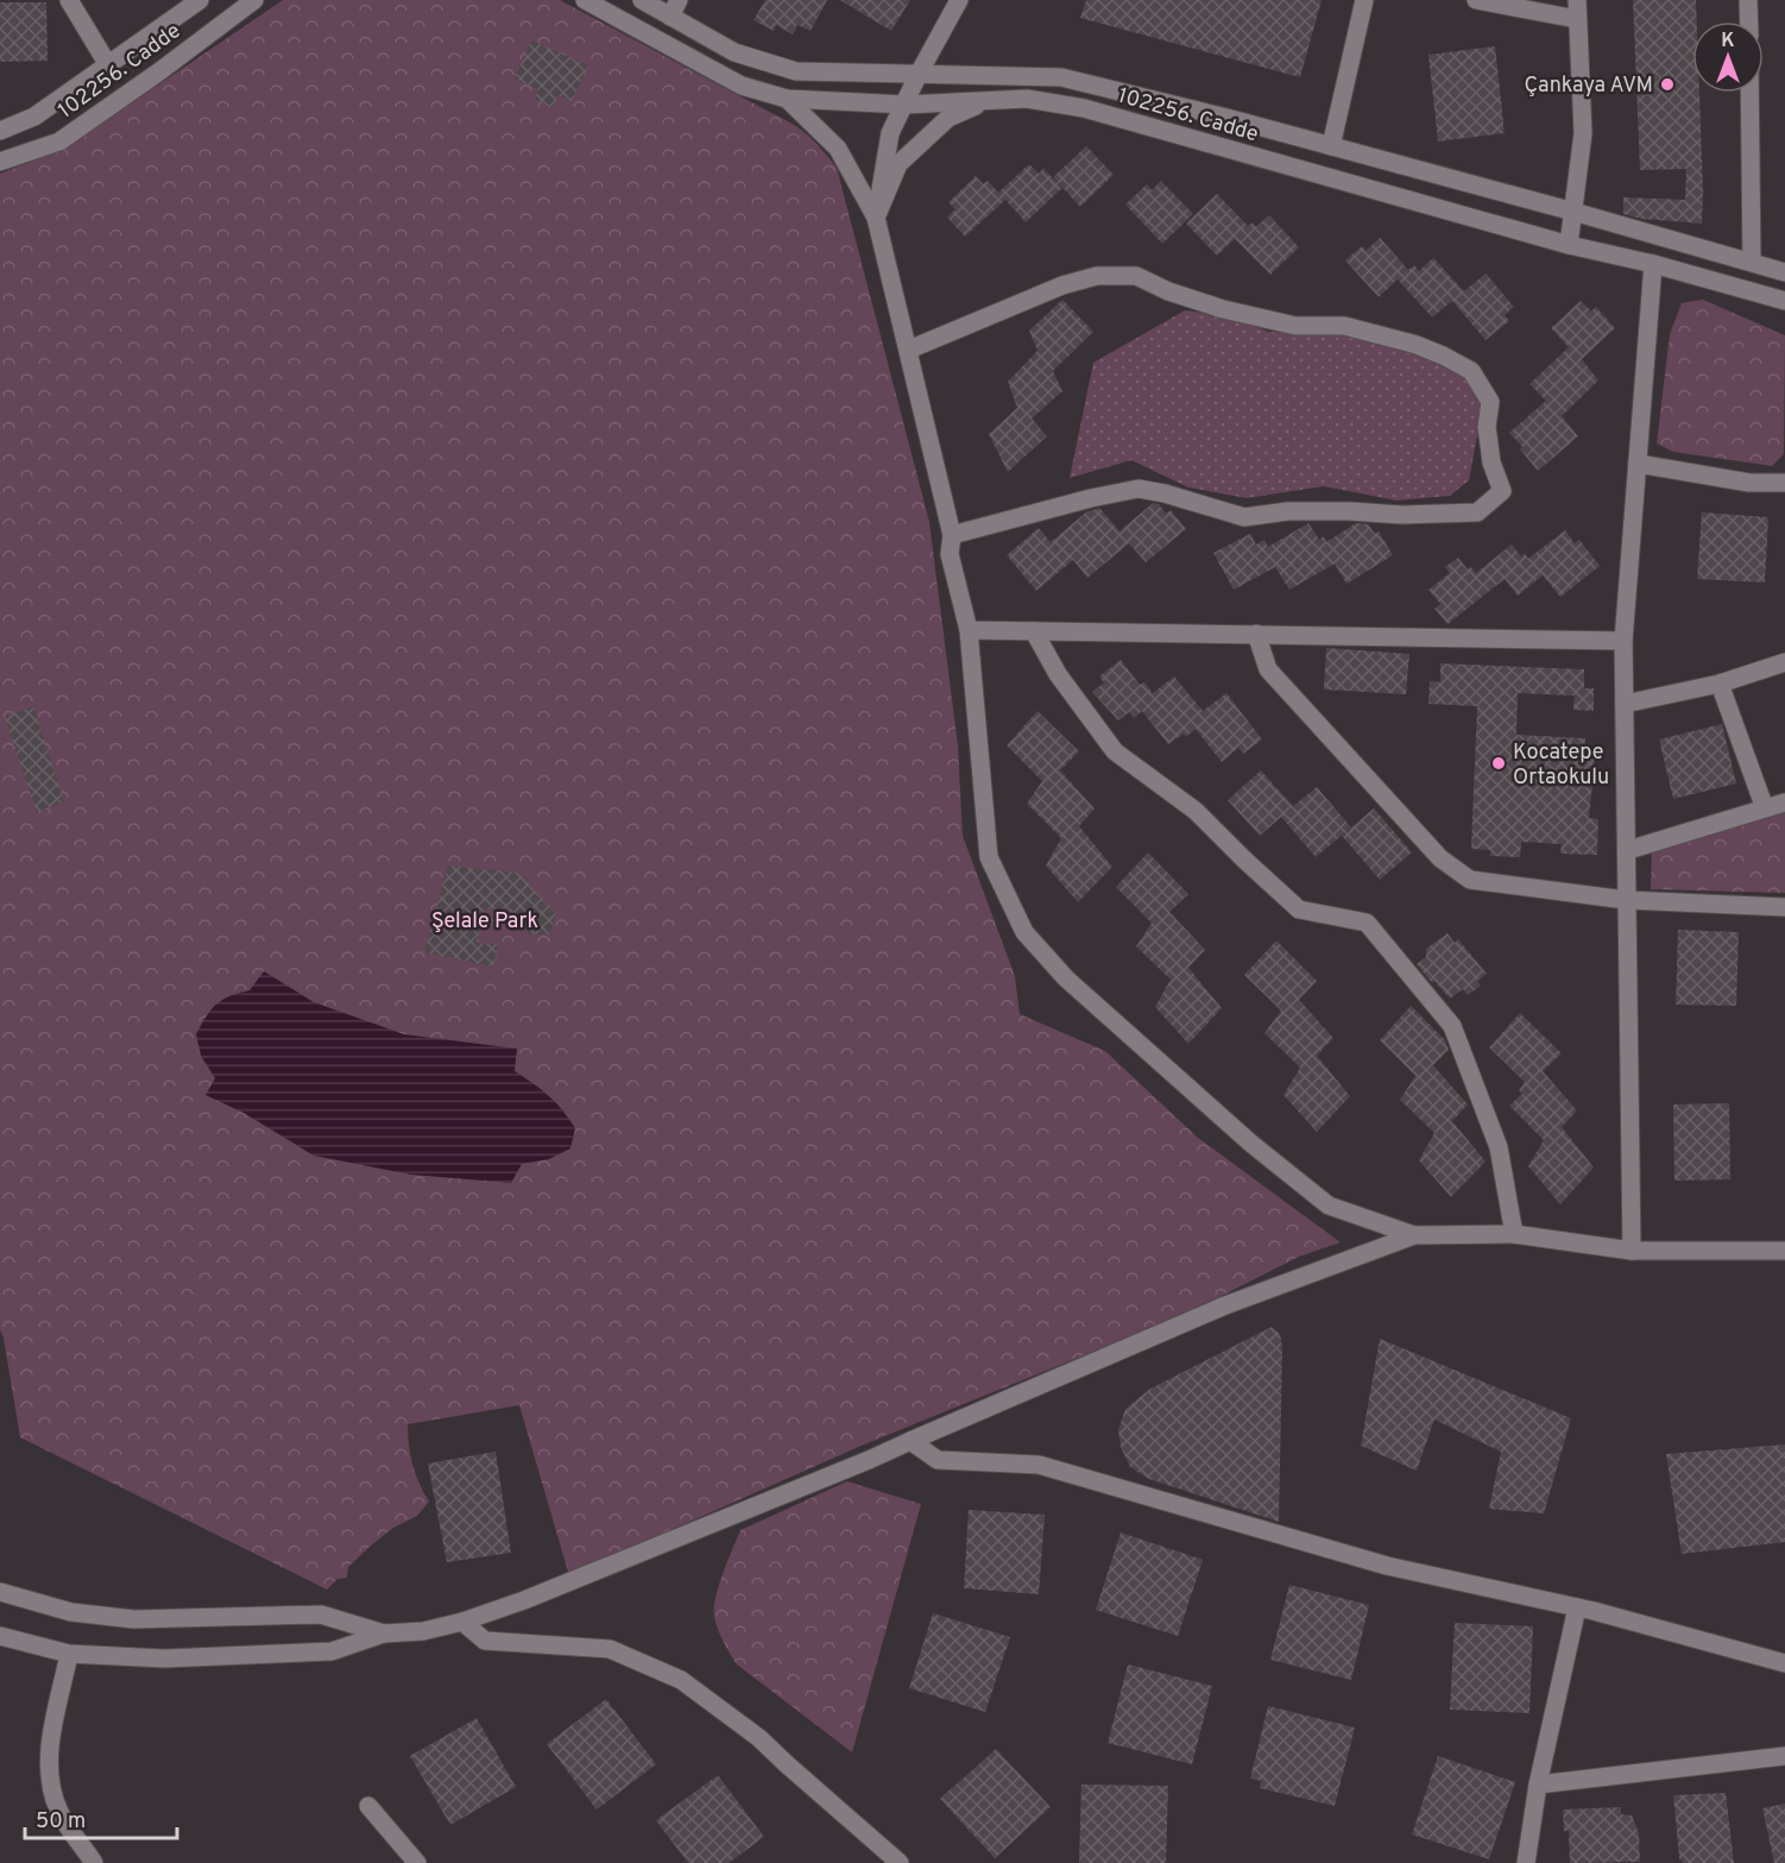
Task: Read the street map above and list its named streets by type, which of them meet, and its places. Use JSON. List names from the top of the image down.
{
  "streets": {
    "street": ["102256. Cadde"]
  },
  "parks": ["Şelale Park"],
  "places": ["Çankaya AVM", "Kocatepe Ortaokulu"],
  "scale_bar": "50 m",
  "north": "top"
}
